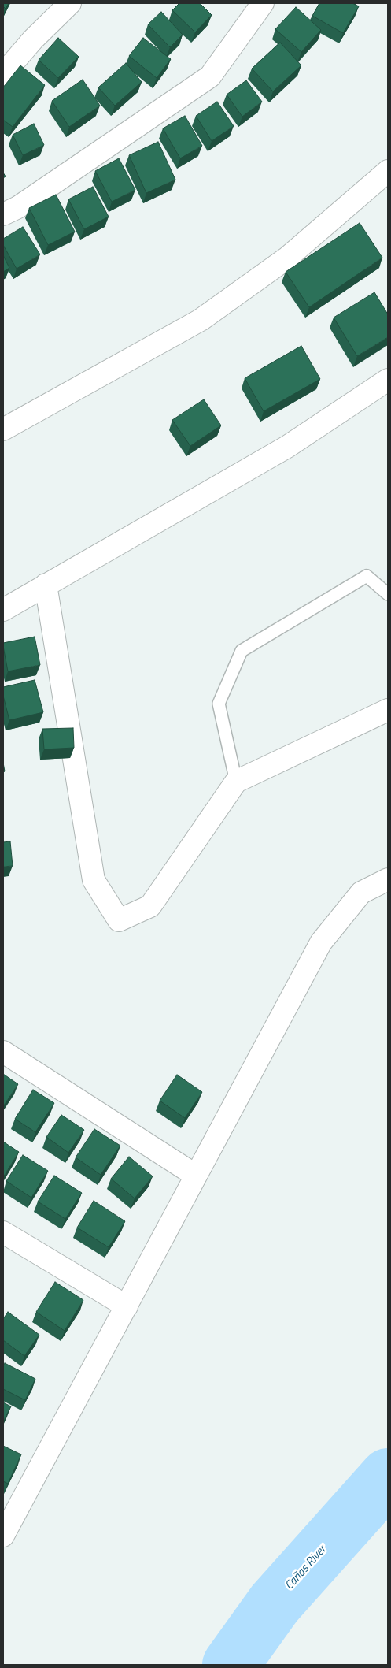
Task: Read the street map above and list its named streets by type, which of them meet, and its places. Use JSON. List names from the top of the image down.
{
  "water": ["Cañas River"]
}
